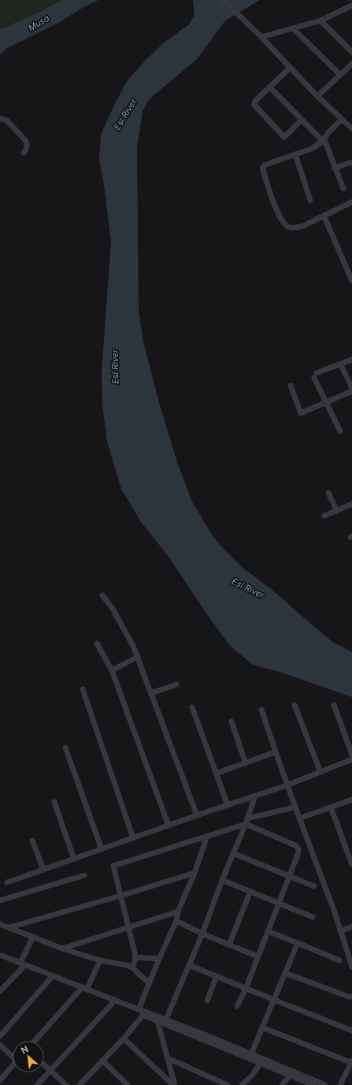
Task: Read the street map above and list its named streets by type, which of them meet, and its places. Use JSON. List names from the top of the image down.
{
  "water": ["Musa", "Esi River"],
  "north": "top left"
}
